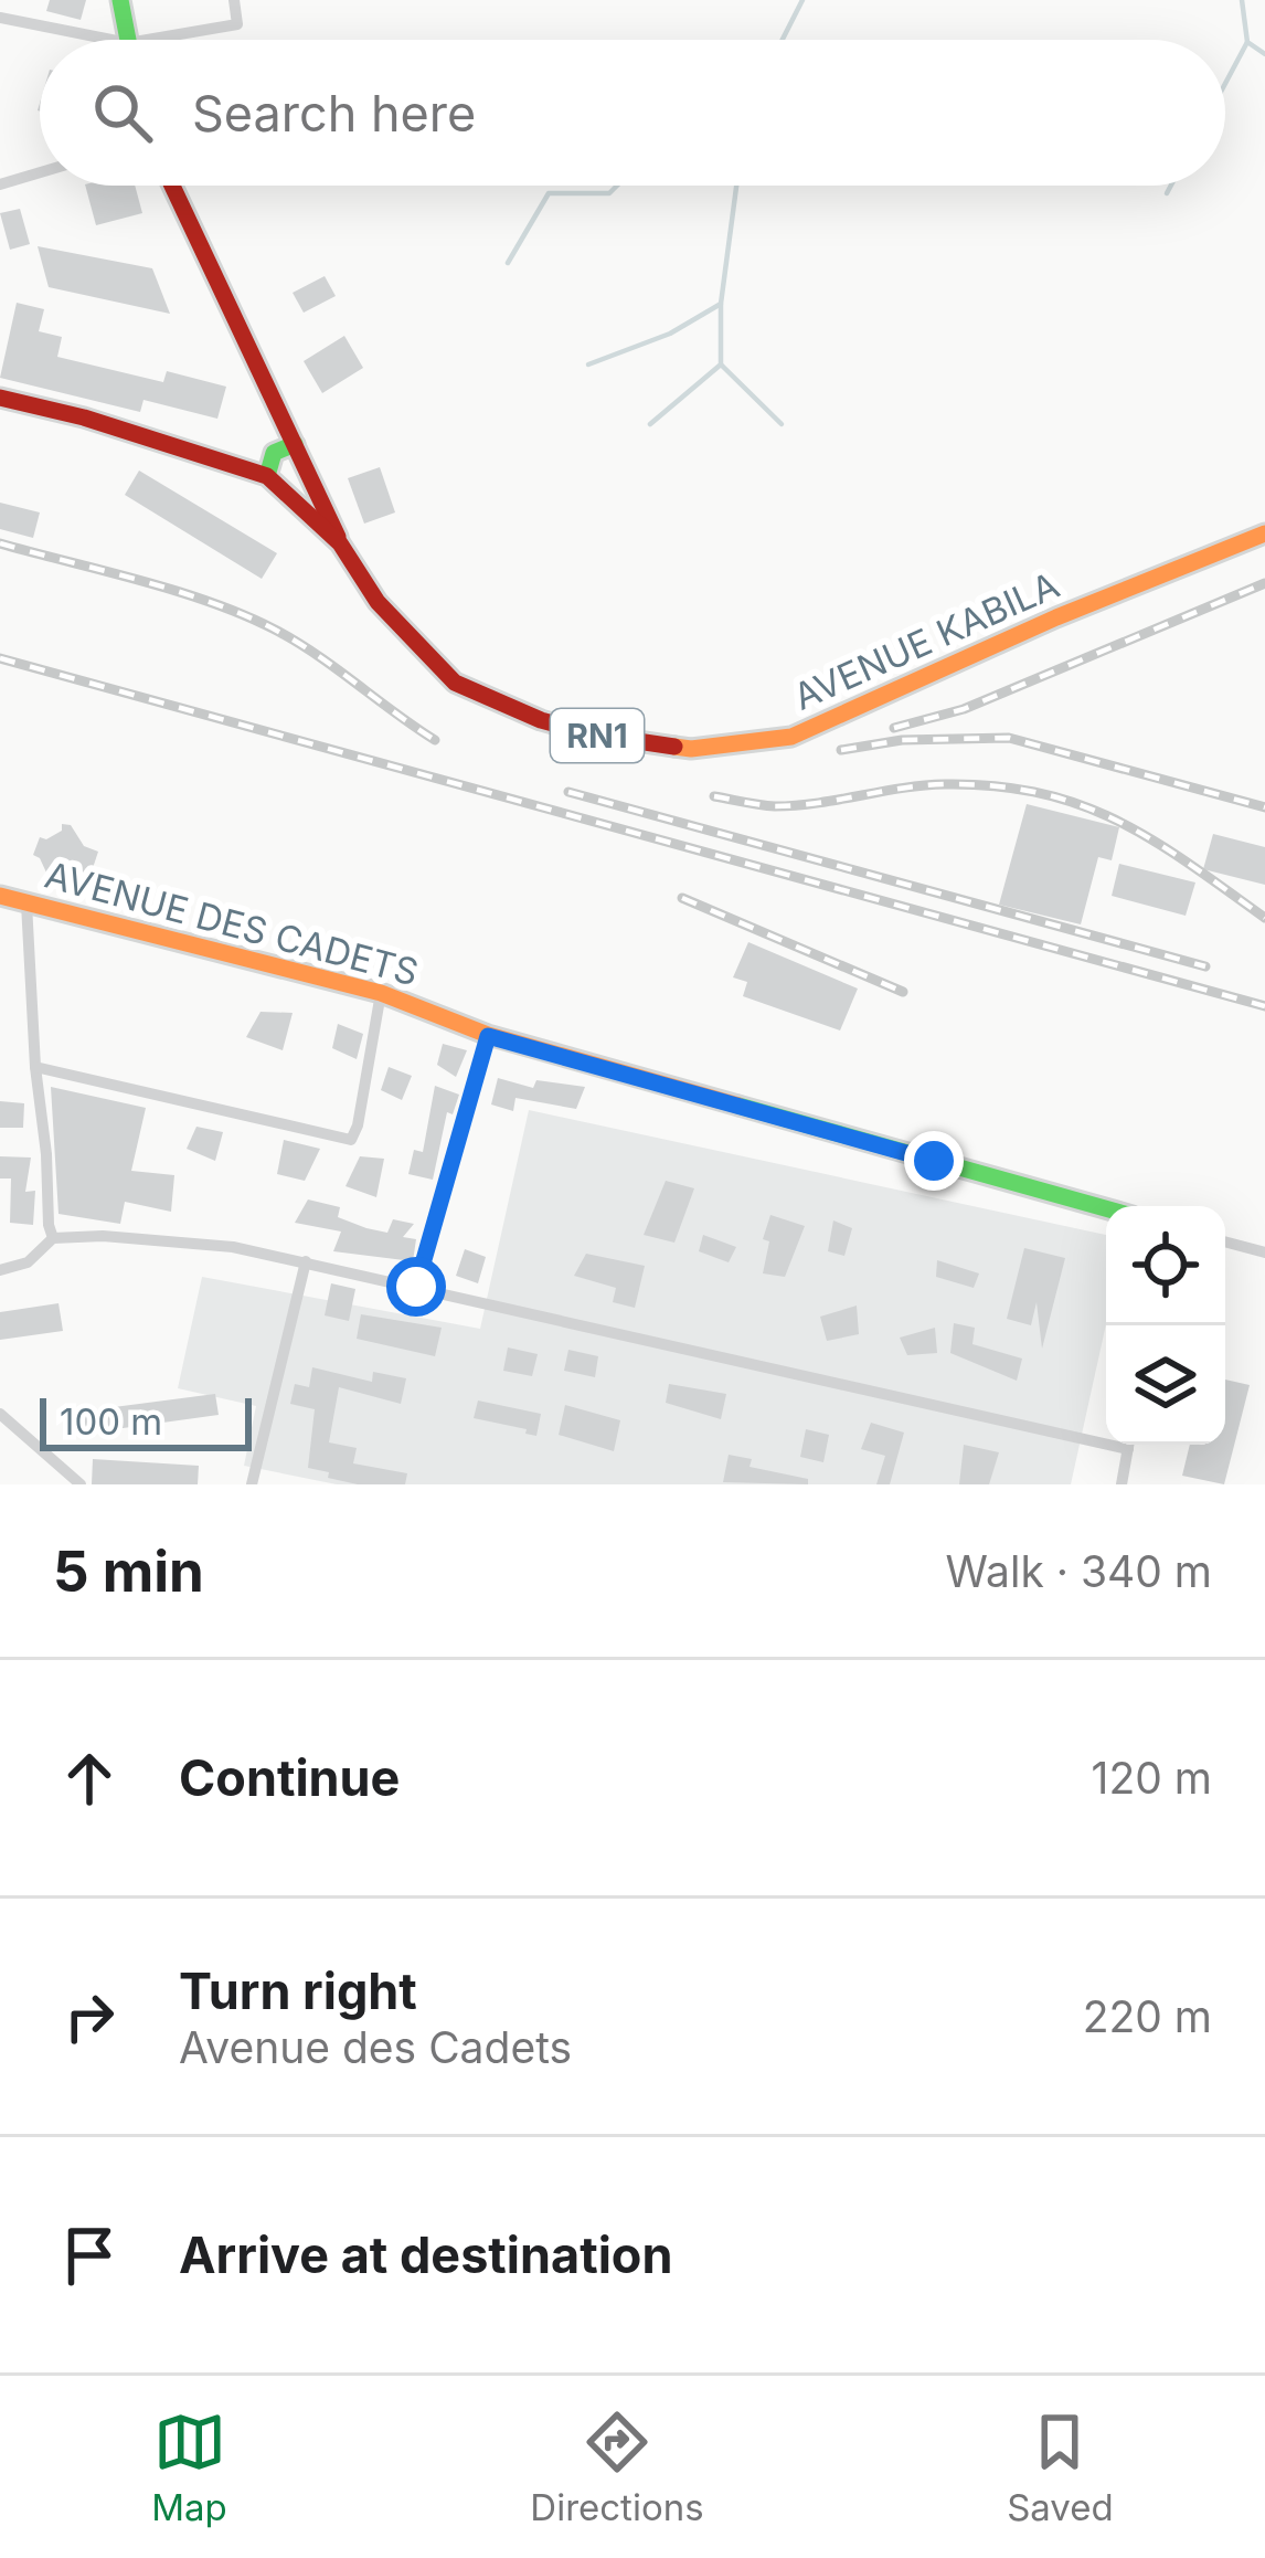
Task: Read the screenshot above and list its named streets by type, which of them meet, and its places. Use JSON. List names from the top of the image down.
{
  "streets": {
    "main road": ["AVENUE KABILA", "RN1", "AVENUE DES CADETS"]
  },
  "scale_bar": "100 m",
  "page": {
    "search": "Search here",
    "scale": "100 m",
    "heading": ["5 min", "Walk · 340 m"],
    "list": [
      ["Continue", "120 m"],
      ["Turn right", "Avenue des Cadets", "220 m"],
      "Arrive at destination"
    ],
    "nav": ["Map", "Directions", "Saved"]
  }
}
